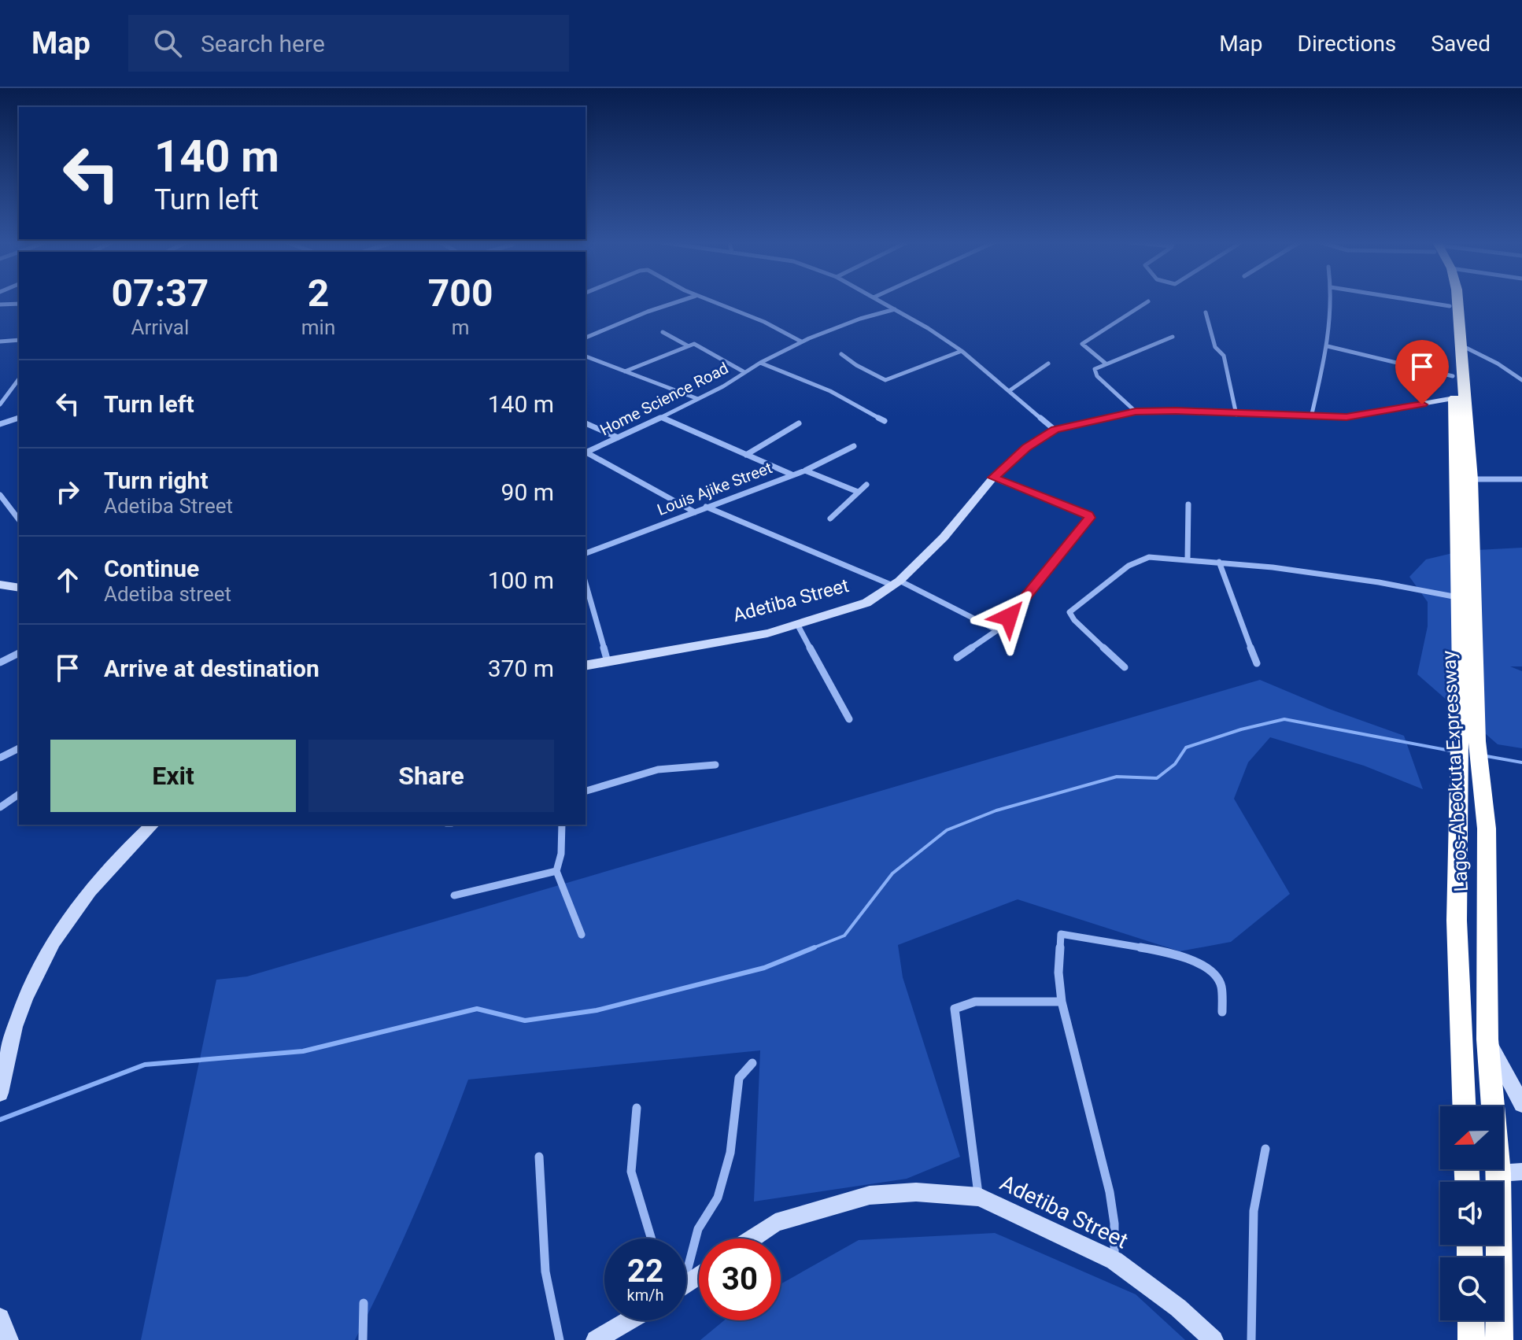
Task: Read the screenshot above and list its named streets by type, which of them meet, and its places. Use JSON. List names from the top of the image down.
{
  "streets": {
    "highway": ["Lagos-Abeokuta Expressway"],
    "street": ["Home Science Road", "Louis Ajike Street", "Adetiba Street"]
  },
  "north": "left",
  "page": {
    "header": "Map",
    "search": "Search here",
    "nav": ["Map", "Directions", "Saved"],
    "turn": ["140 m", "Turn left"],
    "eta": [
      "07:37",
      "Arrival",
      "2",
      "min",
      "700",
      "m"
    ],
    "list": [
      {
        "name": "Turn left",
        "value": "140 m"
      },
      {
        "name": "Turn right",
        "note": "Adetiba Street",
        "value": "90 m"
      },
      {
        "name": "Continue",
        "note": "Adetiba street",
        "value": "100 m"
      },
      {
        "name": "Arrive at destination",
        "value": "370 m"
      }
    ],
    "buttons": ["Exit", "Share"],
    "speed": "22 km/h",
    "limit": "30"
  }
}
